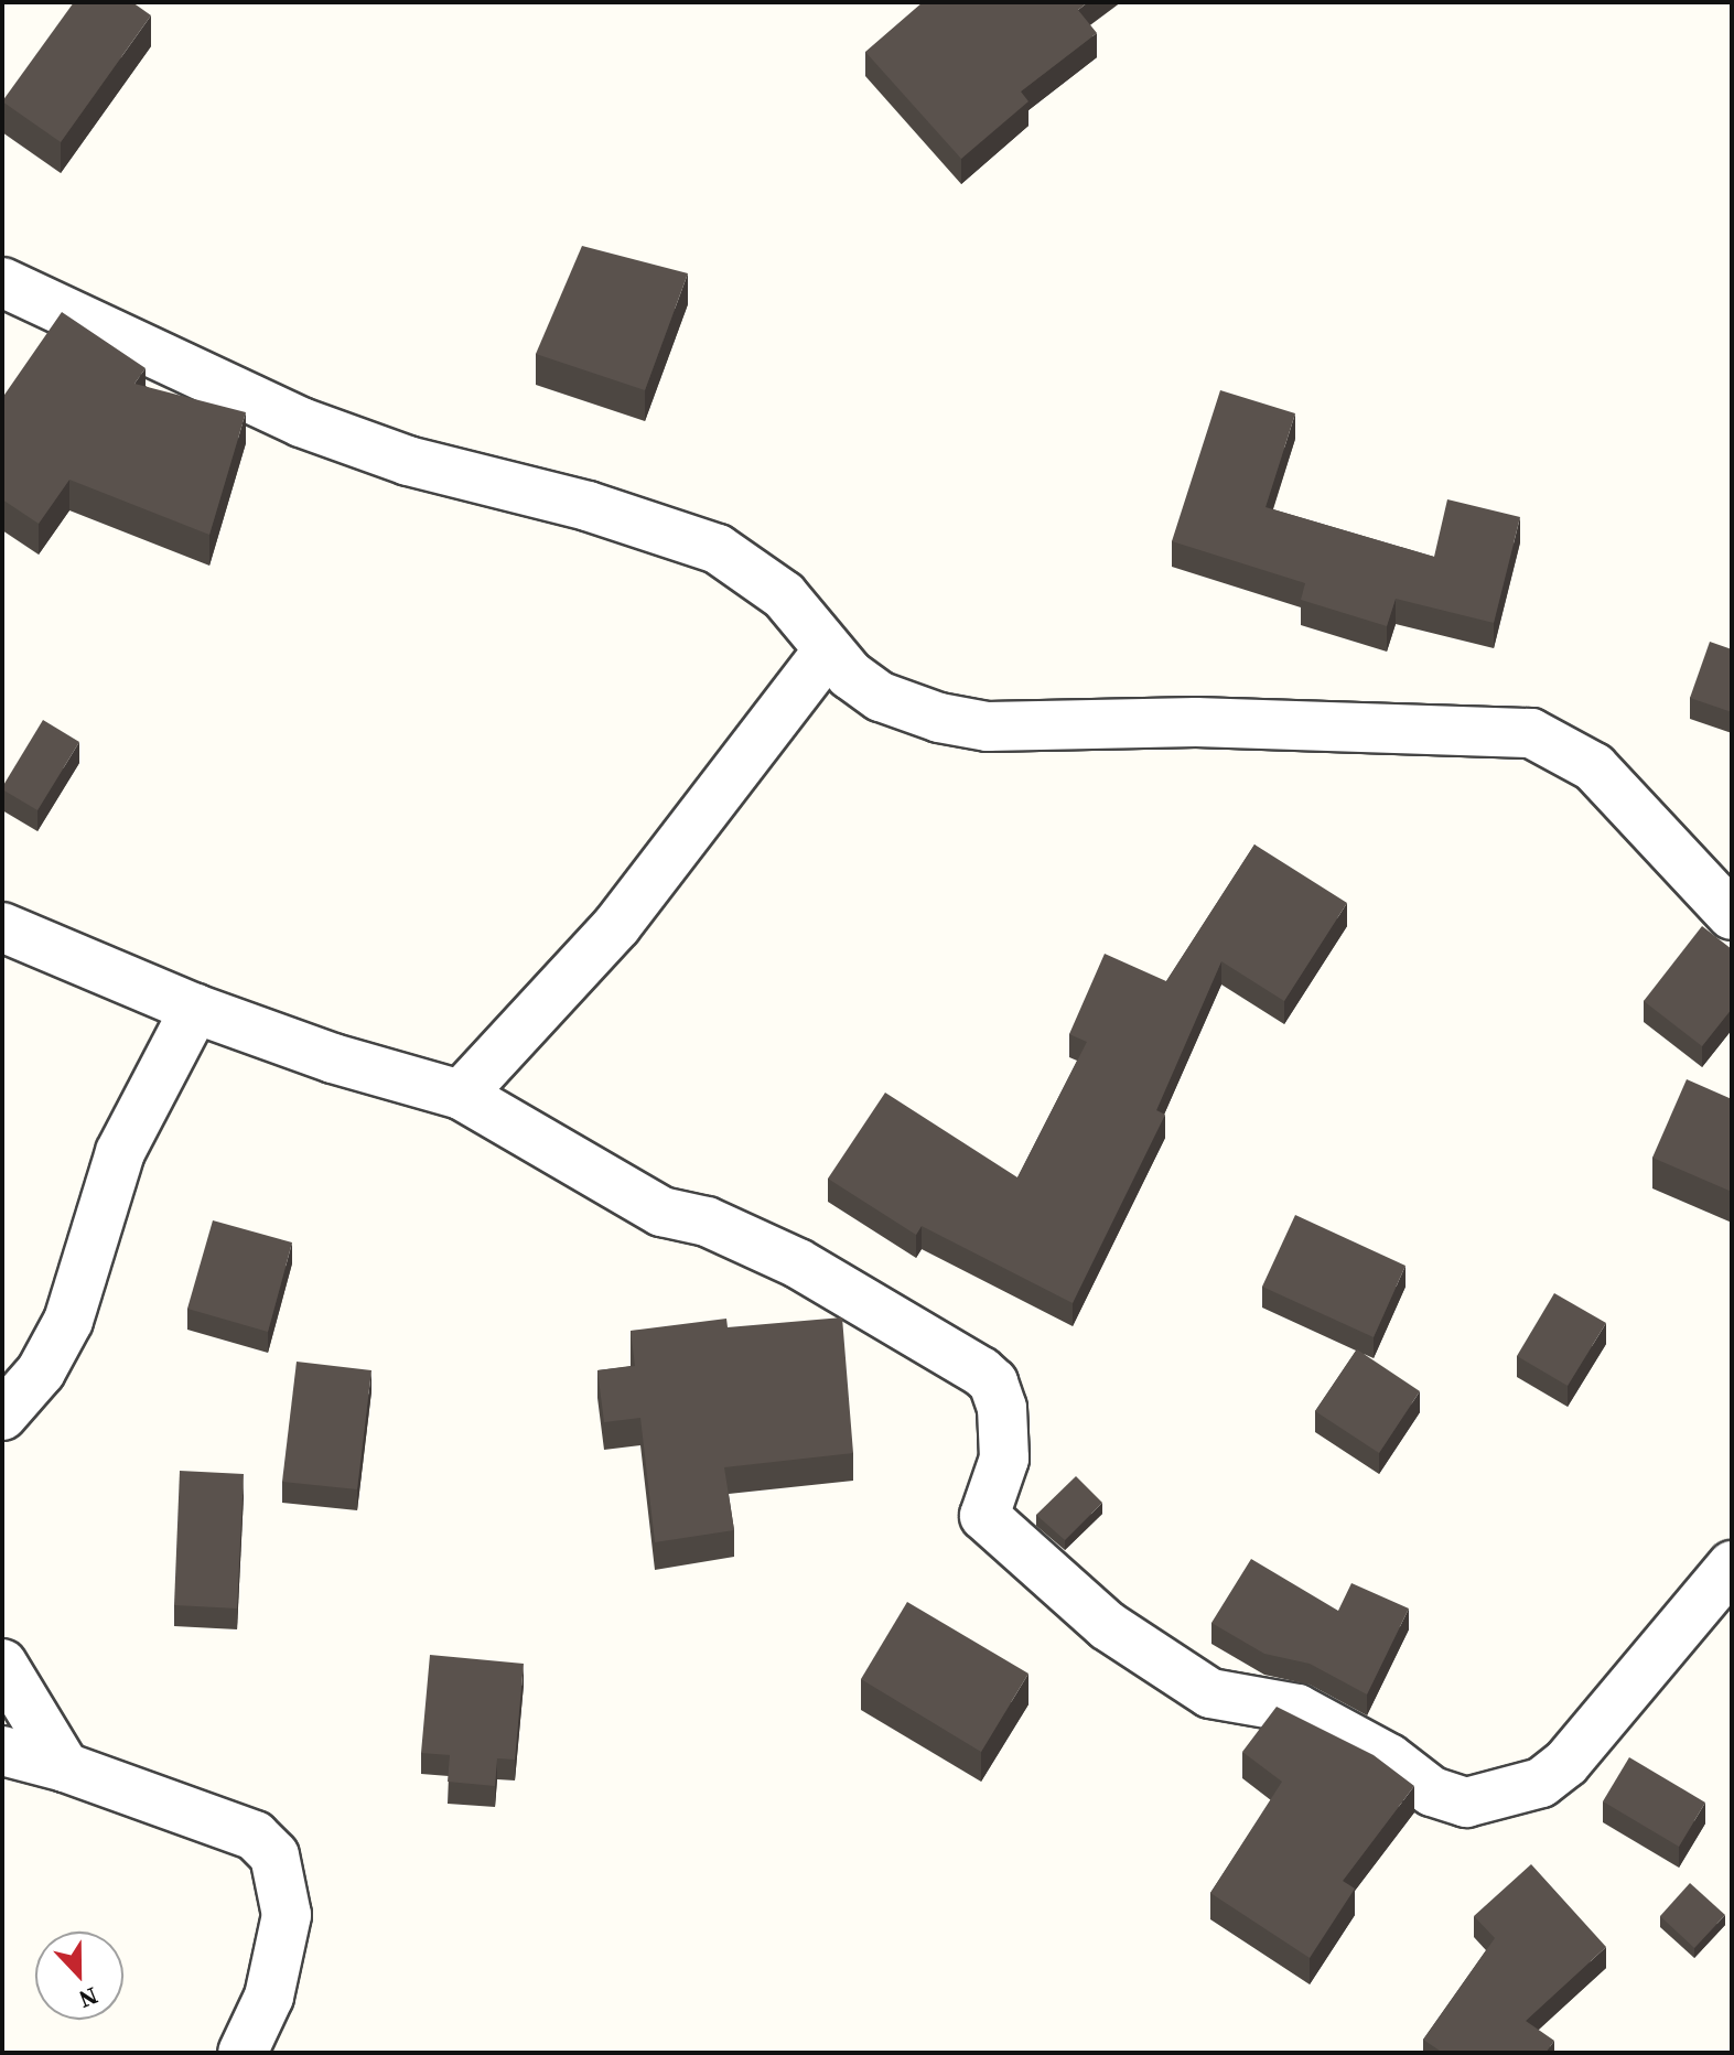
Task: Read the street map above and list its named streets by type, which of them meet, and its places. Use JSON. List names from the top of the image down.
{
  "north": "bottom"
}
